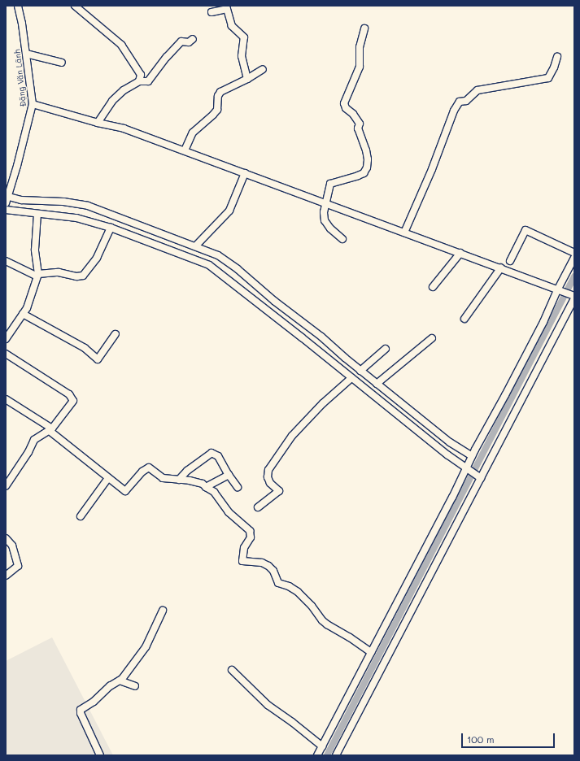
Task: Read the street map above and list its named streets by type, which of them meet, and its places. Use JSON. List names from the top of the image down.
{
  "streets": {
    "street": ["Đặng Văn Lãnh"]
  },
  "scale_bar": "100 m"
}
